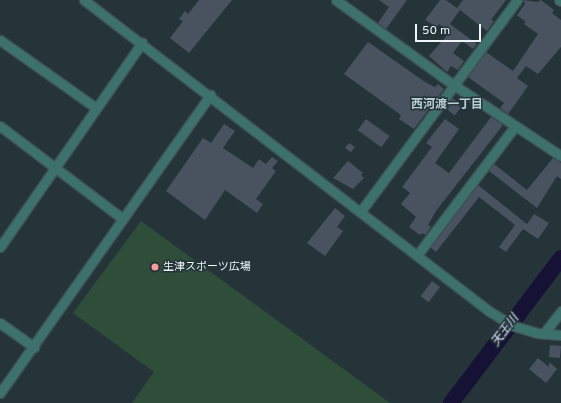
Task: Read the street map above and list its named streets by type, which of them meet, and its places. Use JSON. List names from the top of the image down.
{
  "districts": ["西河渡一丁目"],
  "water": ["天王川"],
  "places": ["生津スポーツ広場"],
  "scale_bar": "50 m"
}
